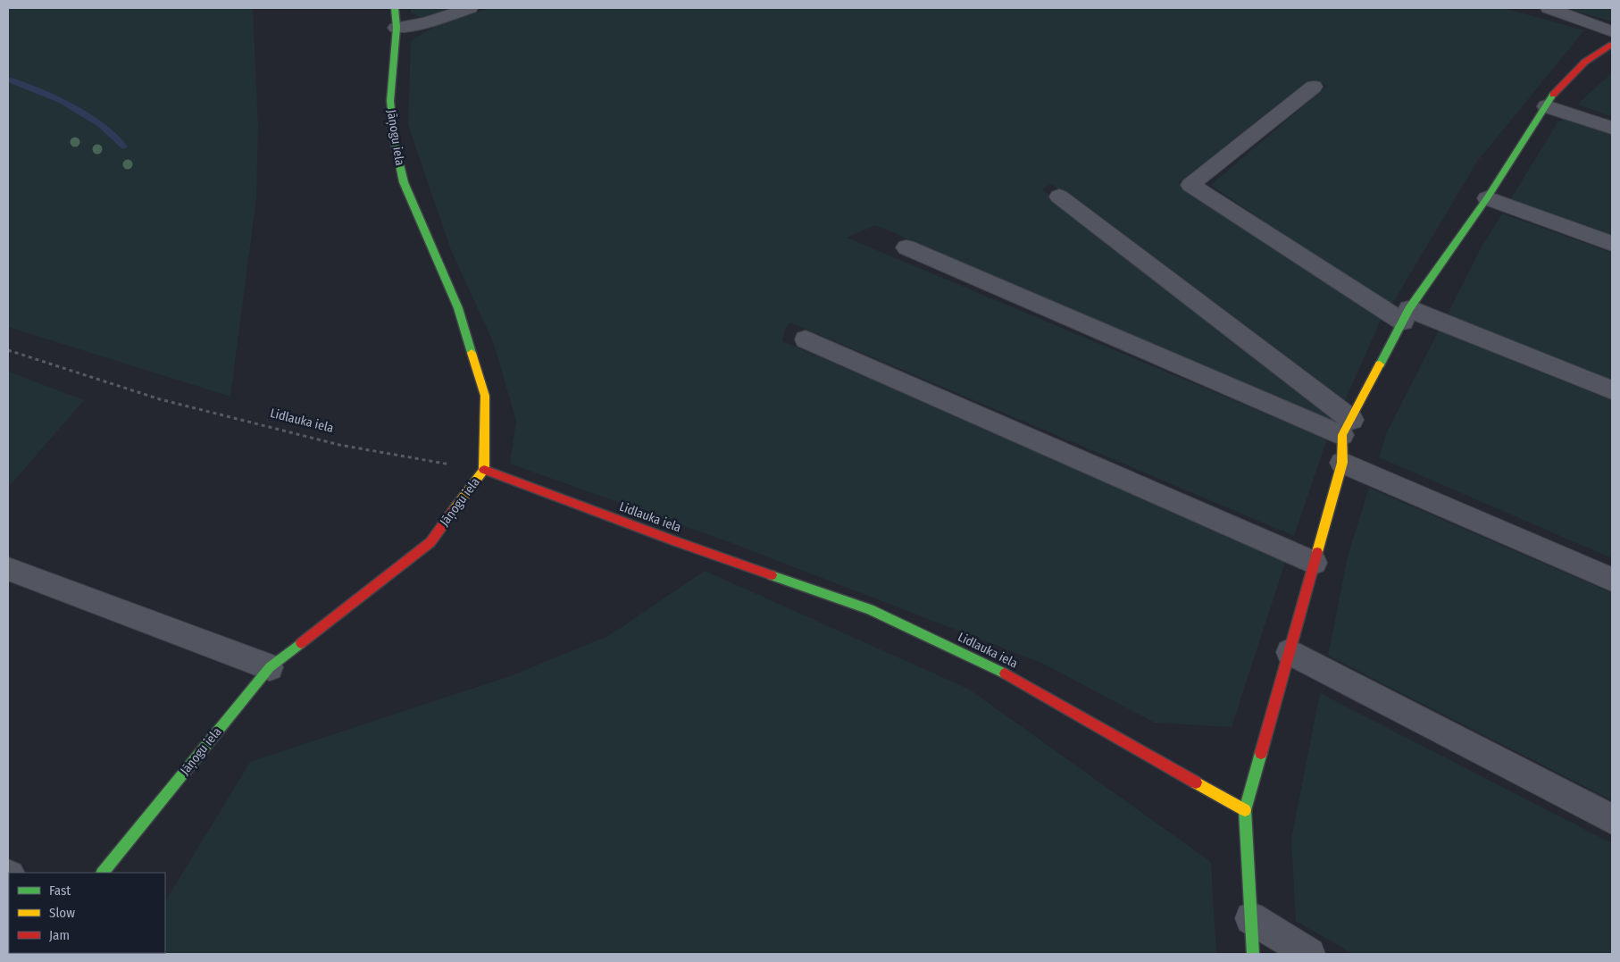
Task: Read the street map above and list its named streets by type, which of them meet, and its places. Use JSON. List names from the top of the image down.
{
  "streets": {
    "street": ["Jāņogu iela", "Lidlauka iela"]
  },
  "crossings": [
    ["Jāņogu iela", "Lidlauka iela"]
  ],
  "legend": ["Fast", "Slow", "Jam"]
}
